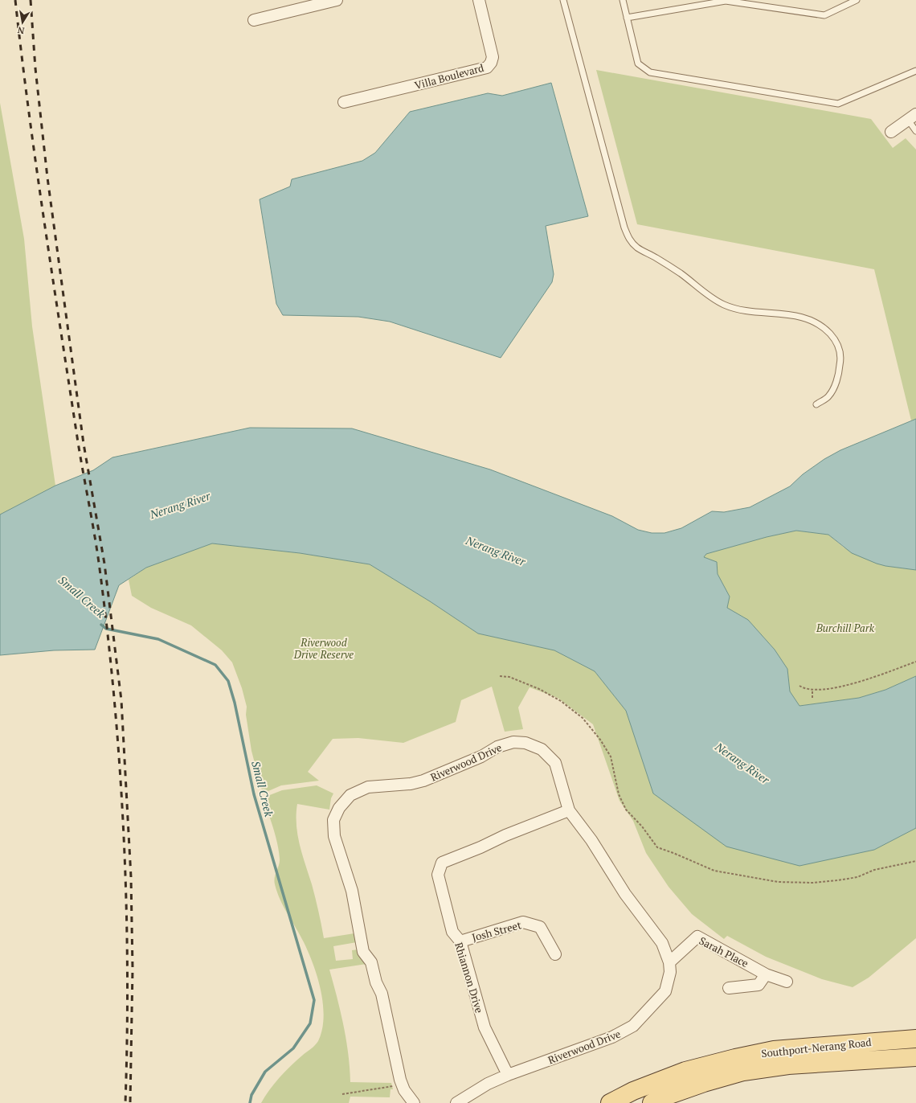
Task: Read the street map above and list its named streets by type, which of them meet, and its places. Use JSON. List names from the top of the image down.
{
  "streets": {
    "main road": ["Southport-Nerang Road"],
    "street": [
      "Villa Boulevard",
      "Riverwood Drive",
      "Josh Street",
      "Sarah Place",
      "Rhiannon Drive"
    ]
  },
  "crossings": [
    ["Riverwood Drive", "Sarah Place"],
    ["Riverwood Drive", "Rhiannon Drive"],
    ["Josh Street", "Rhiannon Drive"]
  ],
  "water": ["Nerang River", "Small Creek"],
  "parks": ["Burchill Park", "Riverwood Drive Reserve"],
  "north": "bottom"
}
